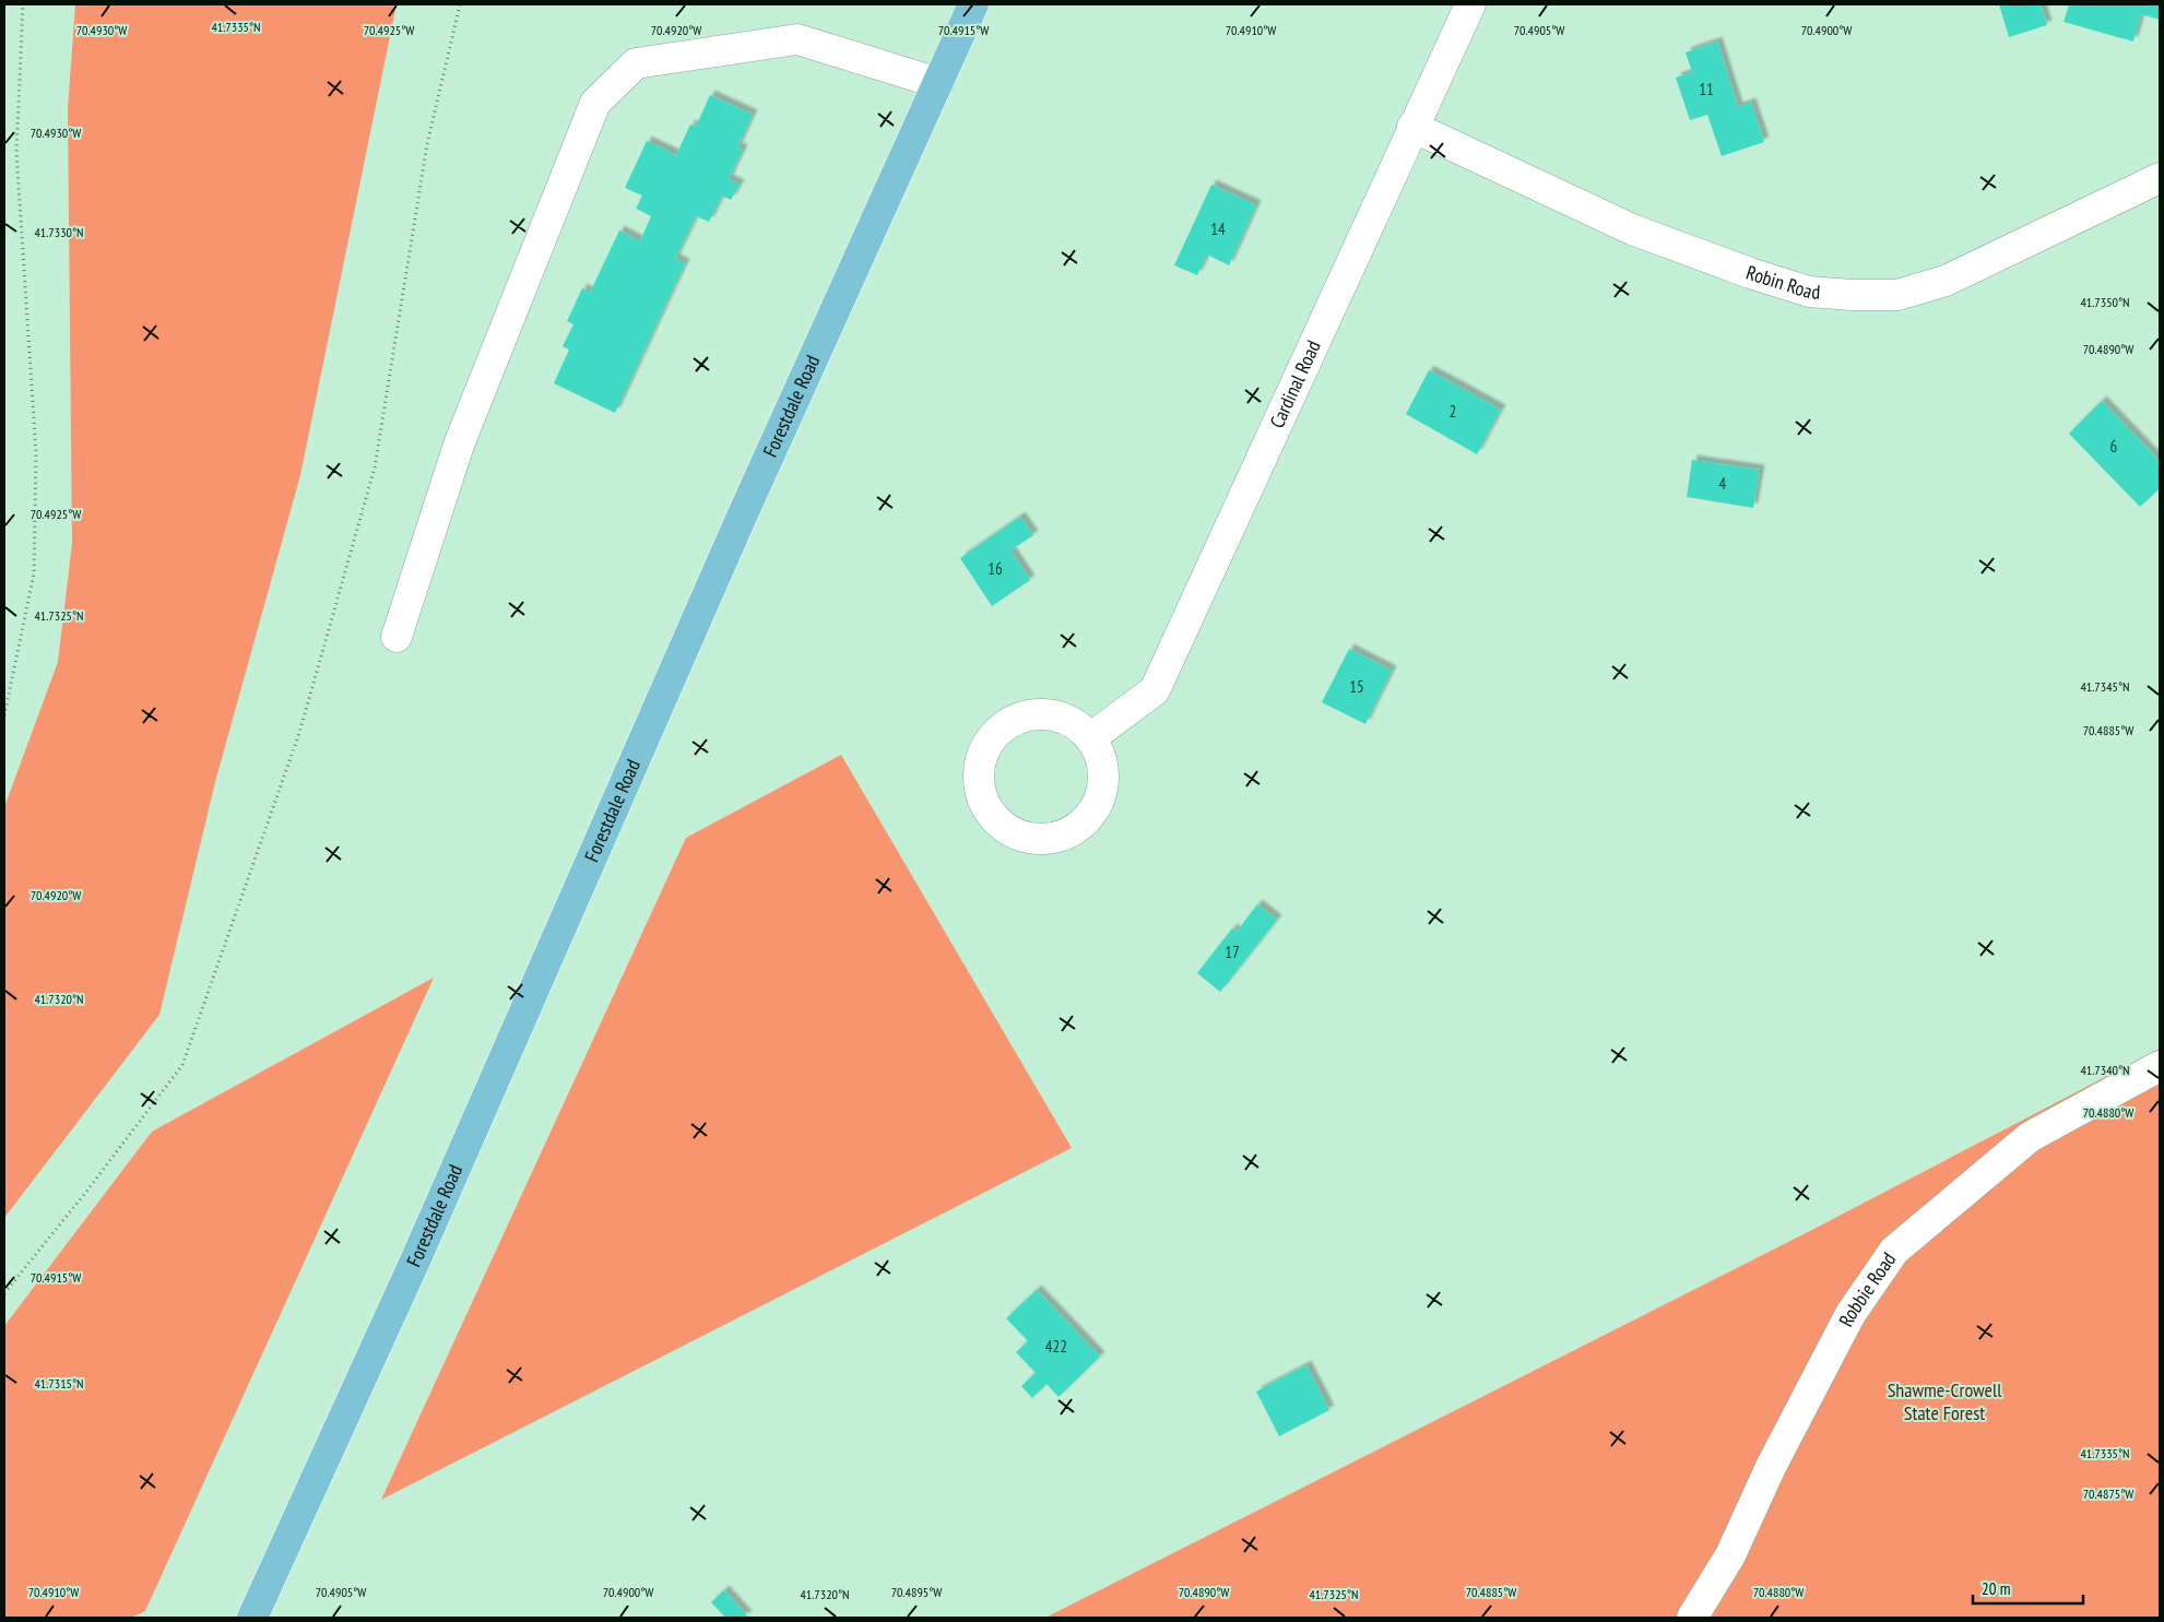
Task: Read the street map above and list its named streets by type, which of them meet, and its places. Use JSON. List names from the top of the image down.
{
  "streets": {
    "main road": ["Forestdale Road"],
    "street": ["Robin Road", "Cardinal Road", "Robbie Road"]
  },
  "crossings": [
    ["Robin Road", "Cardinal Road"]
  ],
  "parks": ["Shawme-Crowell State Forest"],
  "house_numbers": [
    "11",
    "14",
    "2",
    "6",
    "4",
    "16",
    "15",
    "17",
    "422"
  ],
  "scale_bar": "20 m",
  "coordinates": [
    "41.7335°N",
    "70.4930°W",
    "70.4925°W",
    "70.4920°W",
    "70.4915°W",
    "70.4910°W",
    "70.4905°W",
    "70.4900°W",
    "41.7330°N",
    "41.7350°N",
    "70.4890°W",
    "41.7325°N",
    "41.7345°N",
    "70.4885°W",
    "41.7320°N",
    "41.7340°N",
    "70.4880°W",
    "41.7315°N",
    "70.4875°W",
    "70.4895°W"
  ]
}
